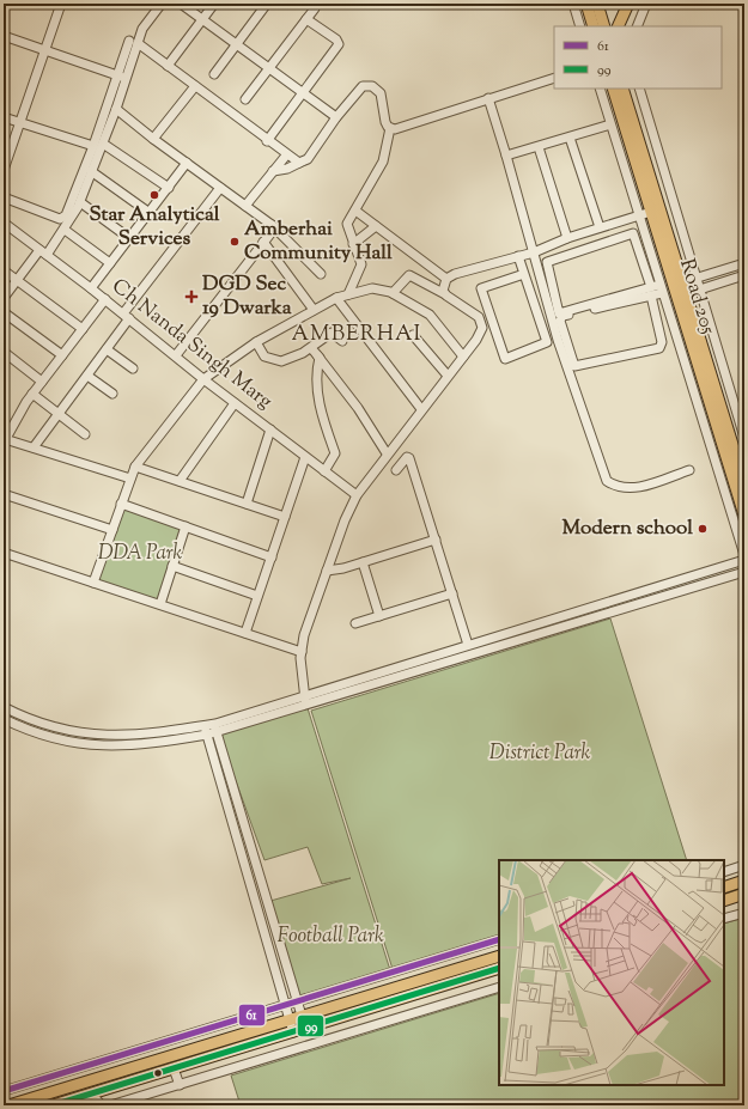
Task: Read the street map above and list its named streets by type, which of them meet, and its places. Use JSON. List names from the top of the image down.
{
  "streets": {
    "main road": ["Road 205"],
    "street": ["Ch Nanda Singh Marg"]
  },
  "districts": ["AMBERHAI"],
  "parks": ["DDA Park", "District Park", "Football Park"],
  "places": {
    "other": ["Star Analytical Services", "Amberhai Community Hall", "Modern school"],
    "health": ["DGD Sec 19 Dwarka"]
  },
  "lines": ["transit line 61", "transit line 99"],
  "legend": ["61", "99"]
}
